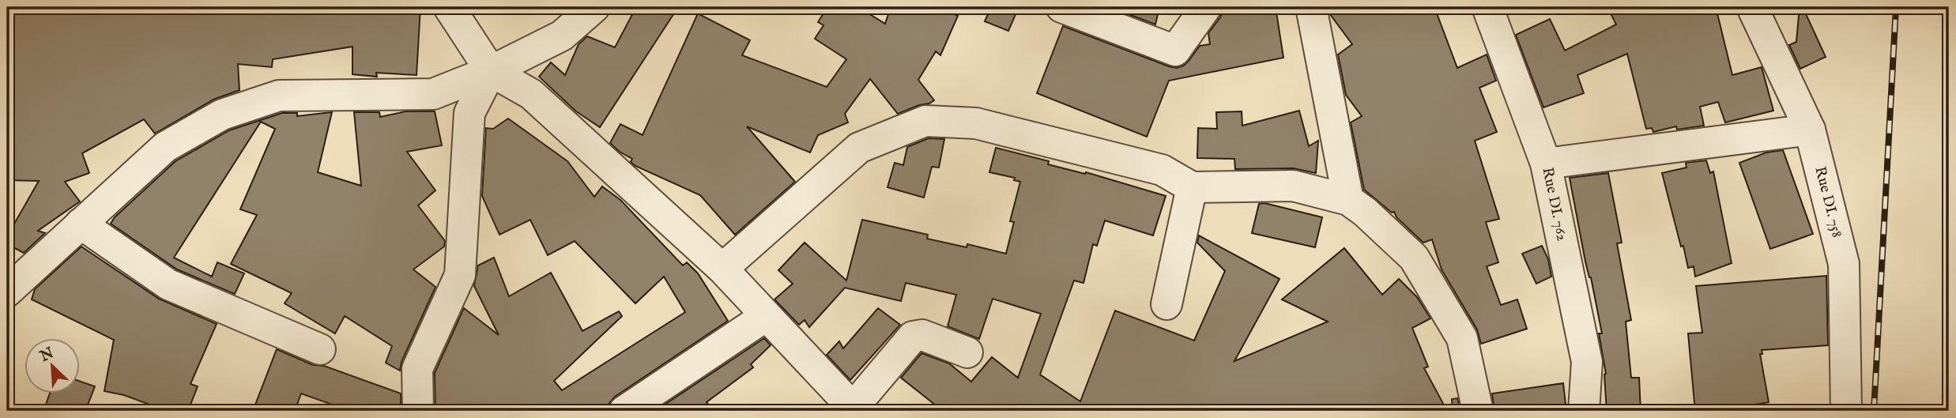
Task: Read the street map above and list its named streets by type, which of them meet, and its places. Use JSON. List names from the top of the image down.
{
  "streets": {
    "street": ["Rue DI. 758", "Rue DI. 762"]
  },
  "north": "top left"
}
